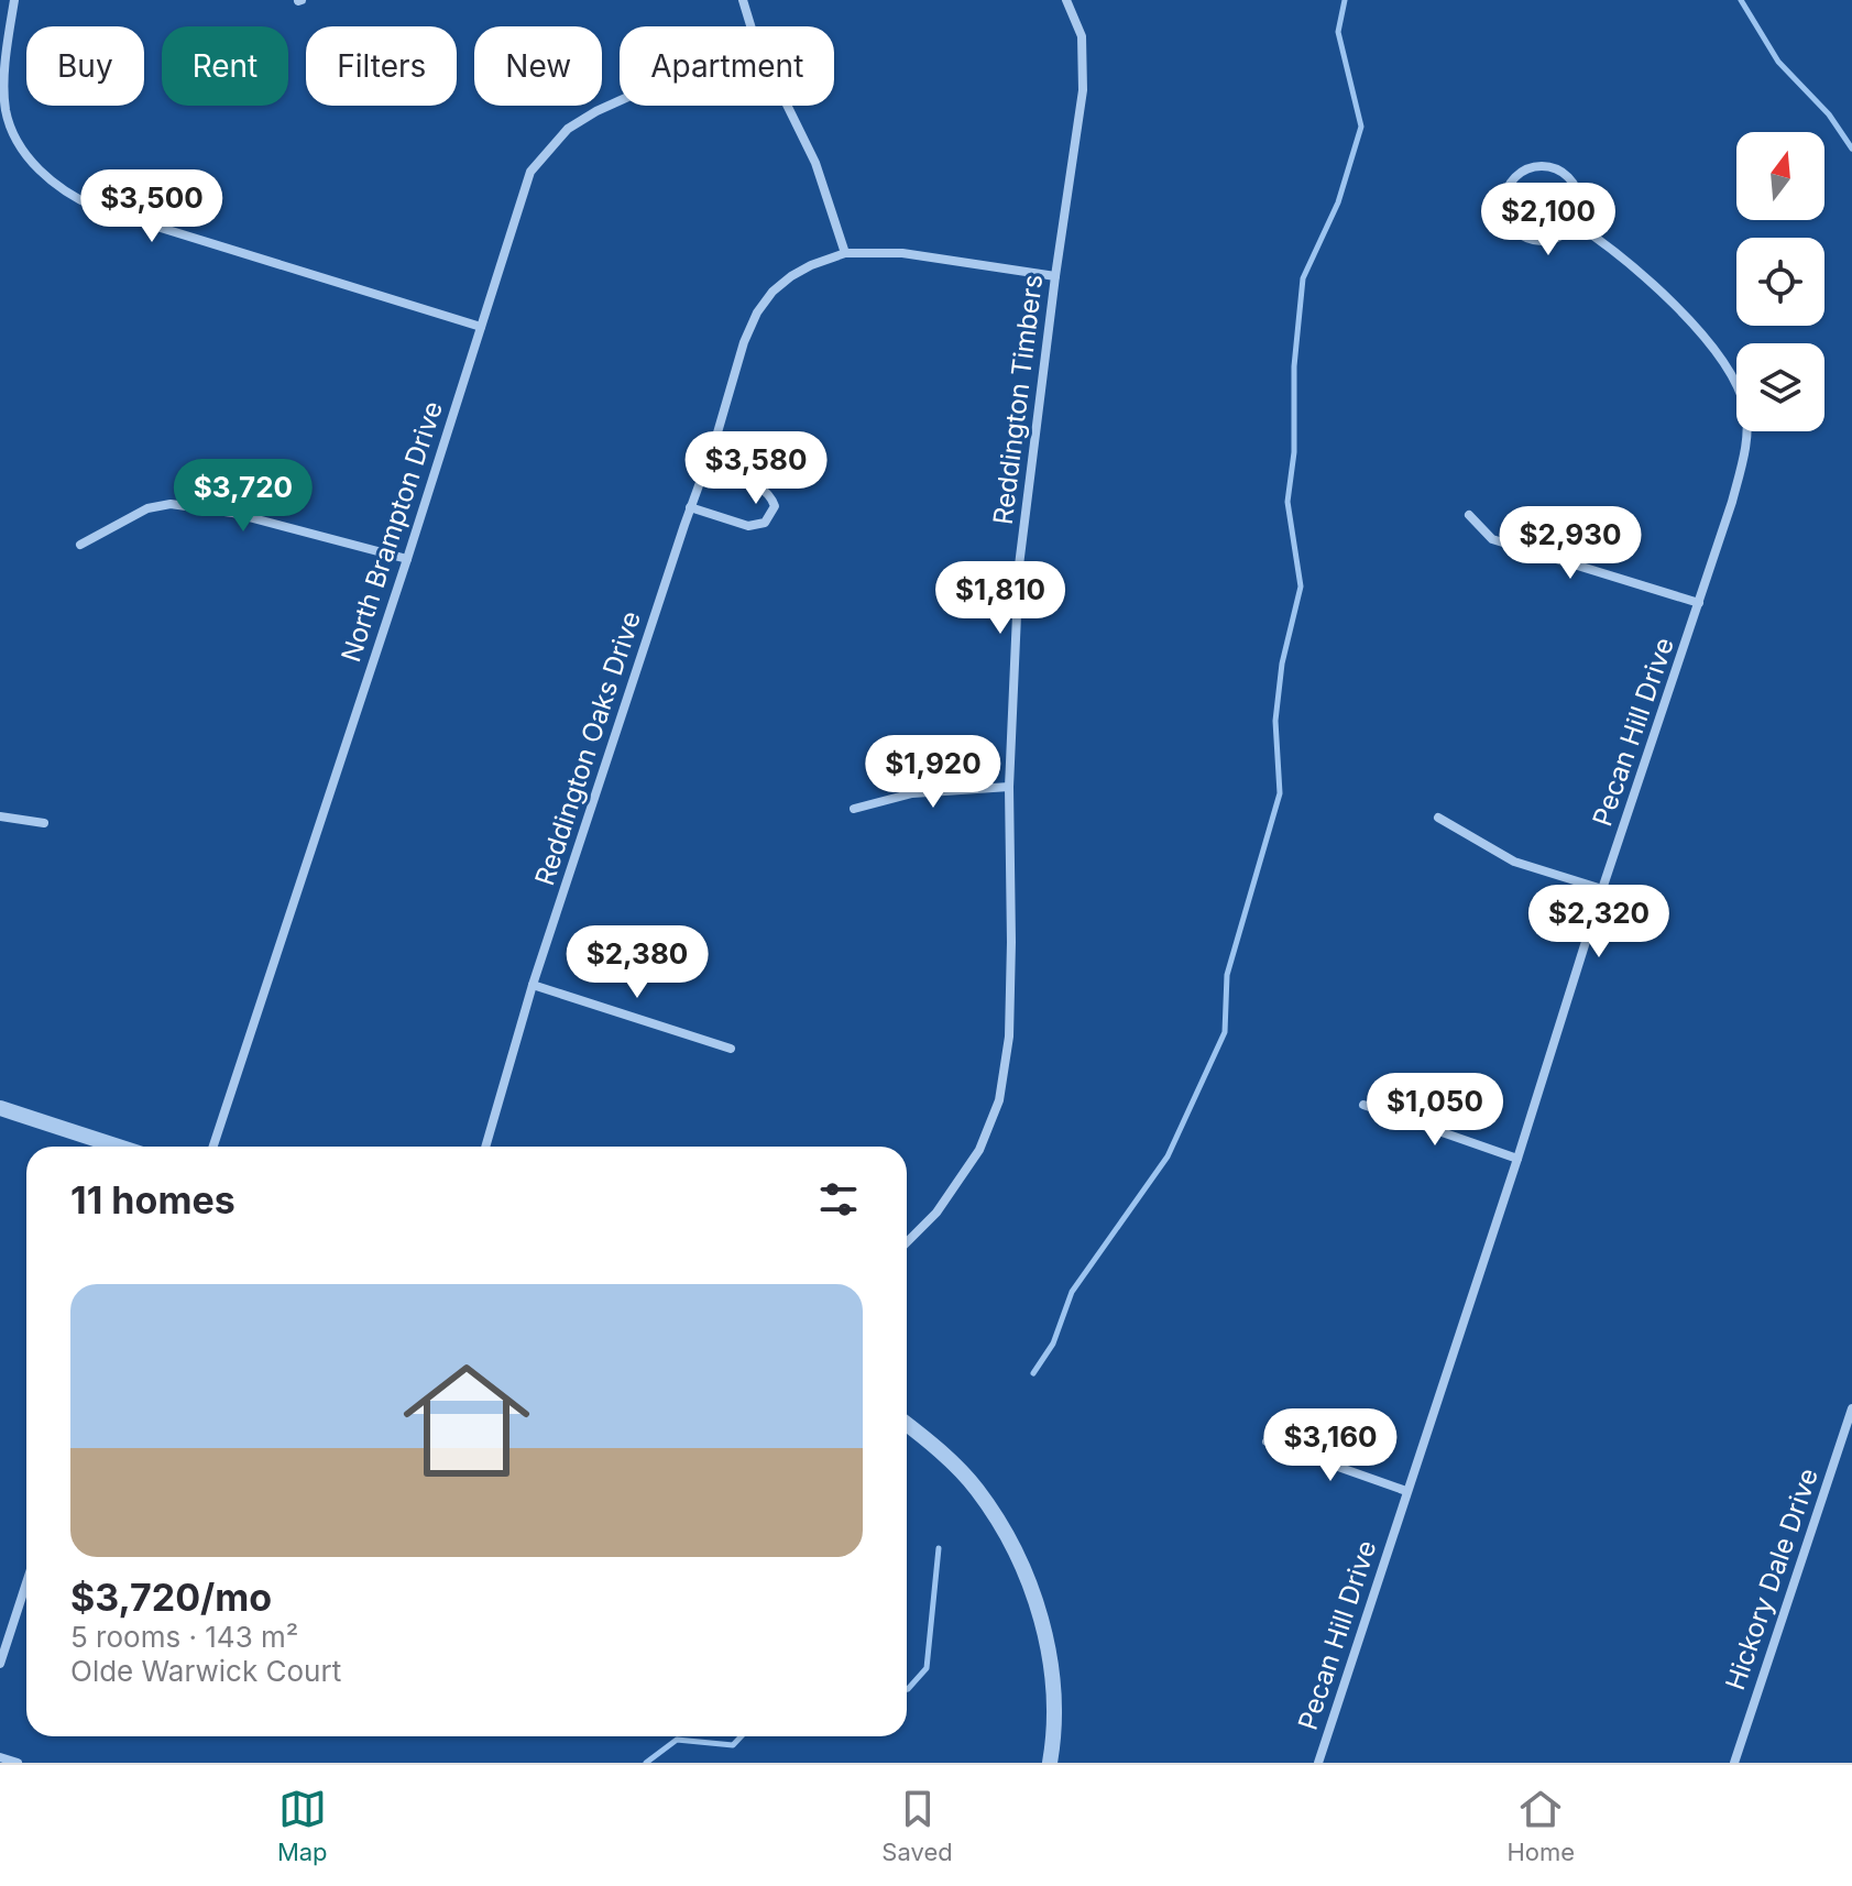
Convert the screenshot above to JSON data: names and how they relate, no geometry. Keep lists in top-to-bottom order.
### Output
{
  "streets": {
    "street": [
      "Reddington Timbers",
      "North Brampton Drive",
      "Pecan Hill Drive",
      "Reddington Oaks Drive",
      "Hickory Dale Drive"
    ]
  },
  "crossings": [
    ["Reddington Timbers", "Reddington Oaks Drive"]
  ],
  "north": "top",
  "page": {
    "chip": [
      "Buy",
      "Rent",
      "Filters",
      "New",
      "Apartment"
    ],
    "price": [
      "$3,500",
      "$2,100",
      "$3,580",
      "$3,720",
      "$2,930",
      "$1,810",
      "$1,920",
      "$2,320",
      "$2,380",
      "$1,050",
      "$3,160"
    ],
    "heading": "11 homes",
    "list": [
      {
        "name": "$3,720/mo",
        "note": "5 rooms · 143 m² · Olde Warwick Court"
      }
    ],
    "tabs": ["Map", "Saved", "Home"]
  }
}
